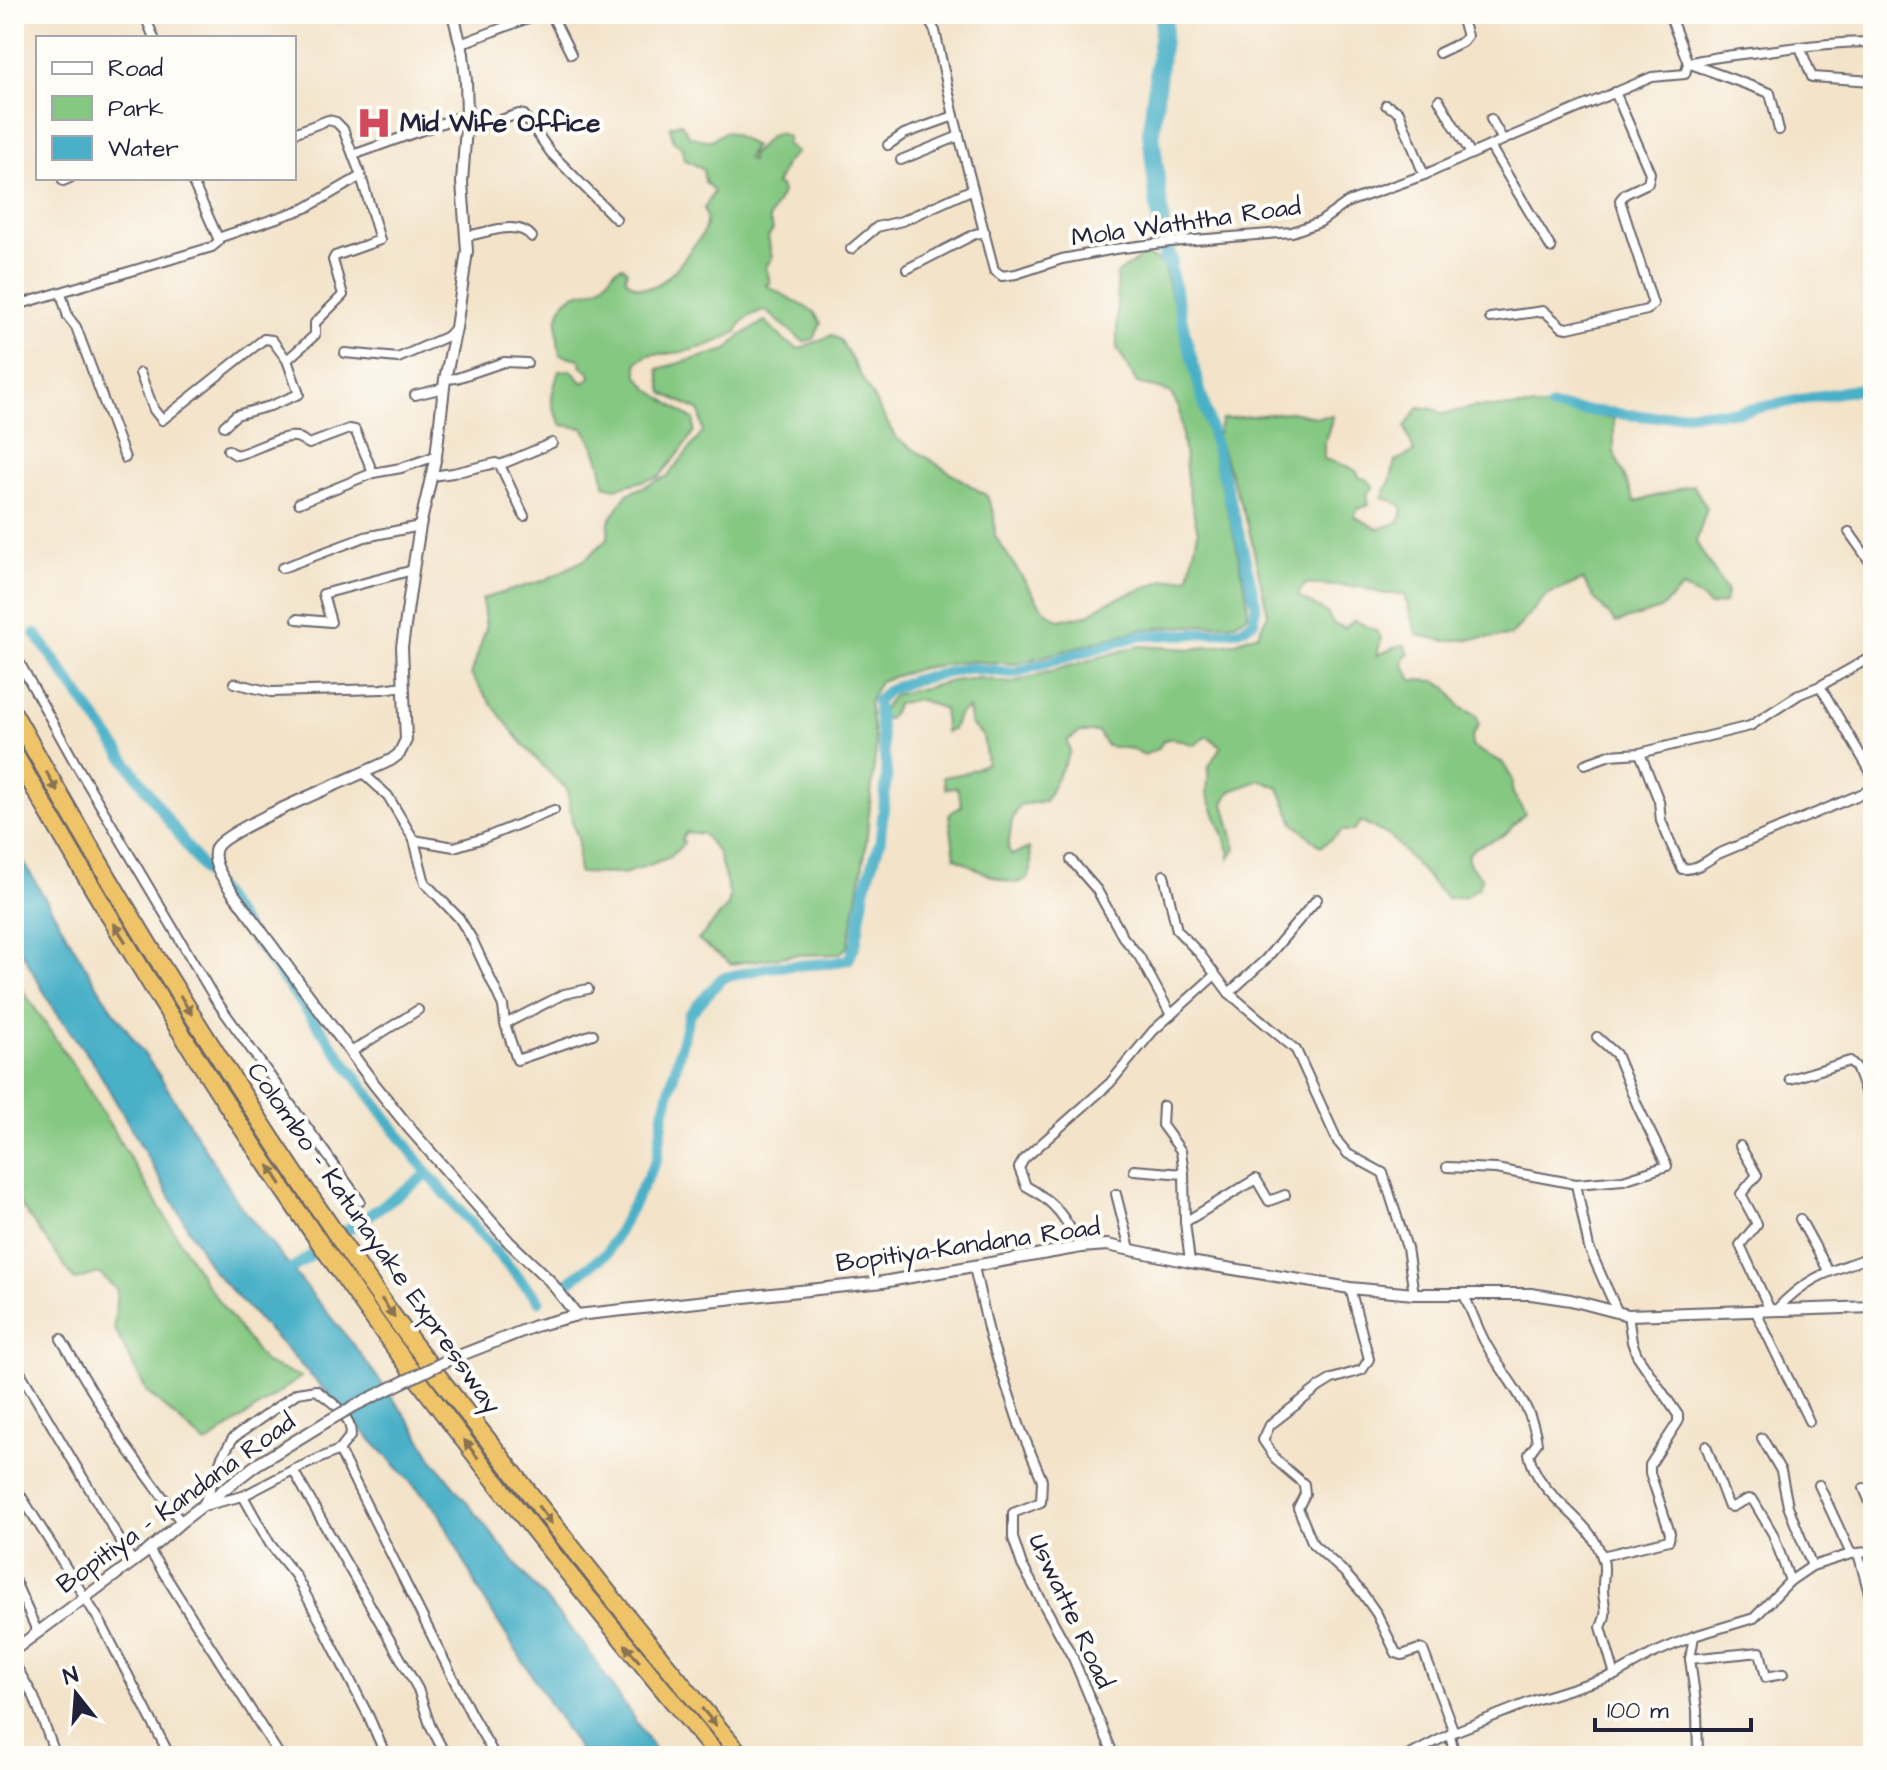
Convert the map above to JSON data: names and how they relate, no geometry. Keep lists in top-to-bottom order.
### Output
{
  "streets": {
    "highway": ["Colombo - Katunayake Expressway"],
    "street": [
      "Mola Waththa Road",
      "Bopitiya-Kandana Road",
      "Bopitiya – Kandana Road",
      "Uswatte Road"
    ]
  },
  "crossings": [
    ["Bopitiya-Kandana Road", "Bopitiya – Kandana Road"],
    ["Bopitiya-Kandana Road", "Uswatte Road"]
  ],
  "places": {
    "hospital": ["Mid Wife Office"]
  },
  "legend": ["Road", "Park", "Water"],
  "scale_bar": "100 m",
  "north": "top"
}
